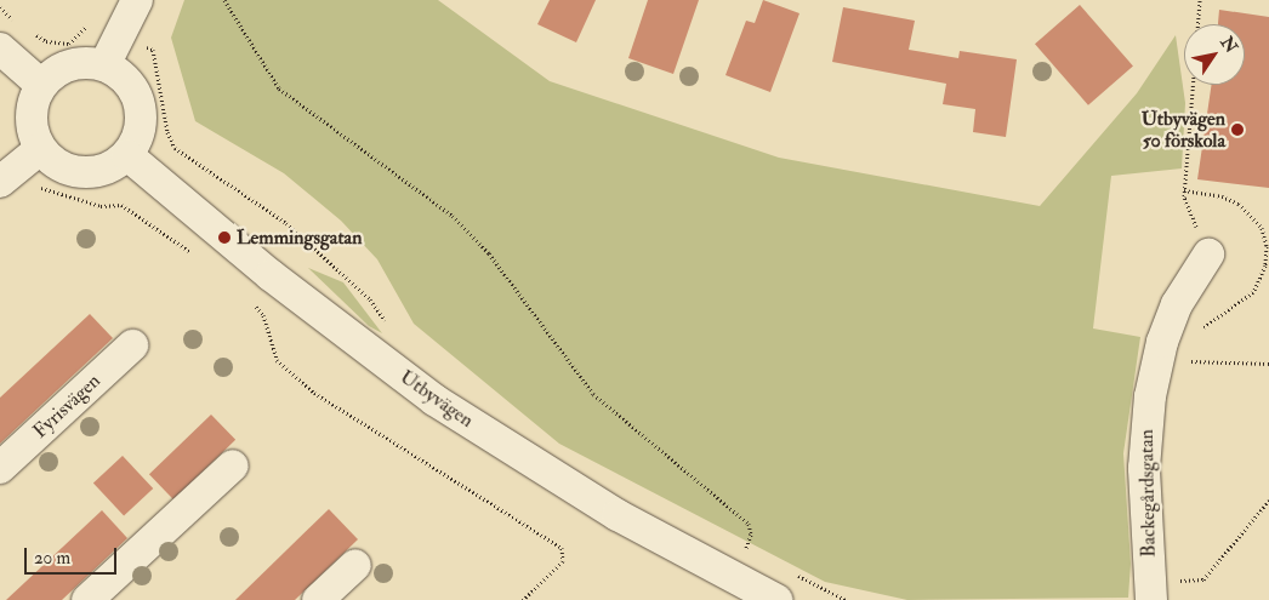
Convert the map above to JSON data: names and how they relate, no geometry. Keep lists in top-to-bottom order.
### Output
{
  "streets": {
    "street": ["Utbyvägen", "Fyrisvägen", "Backegårdsgatan"]
  },
  "places": ["Utbyvägen 50 förskola", "Lemmingsgatan"],
  "scale_bar": "20 m",
  "north": "top right"
}
